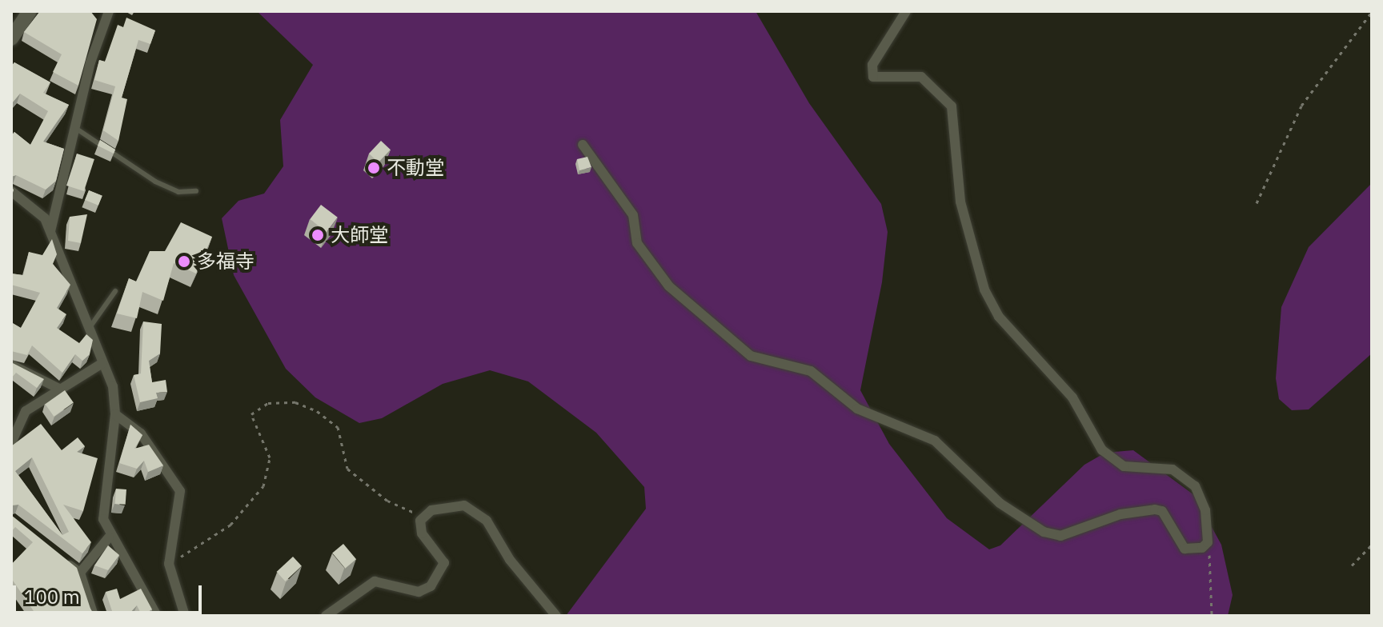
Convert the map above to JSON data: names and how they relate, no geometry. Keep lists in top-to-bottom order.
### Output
{
  "places": ["不動堂", "大師堂", "多福寺"],
  "scale_bar": "100 m"
}
